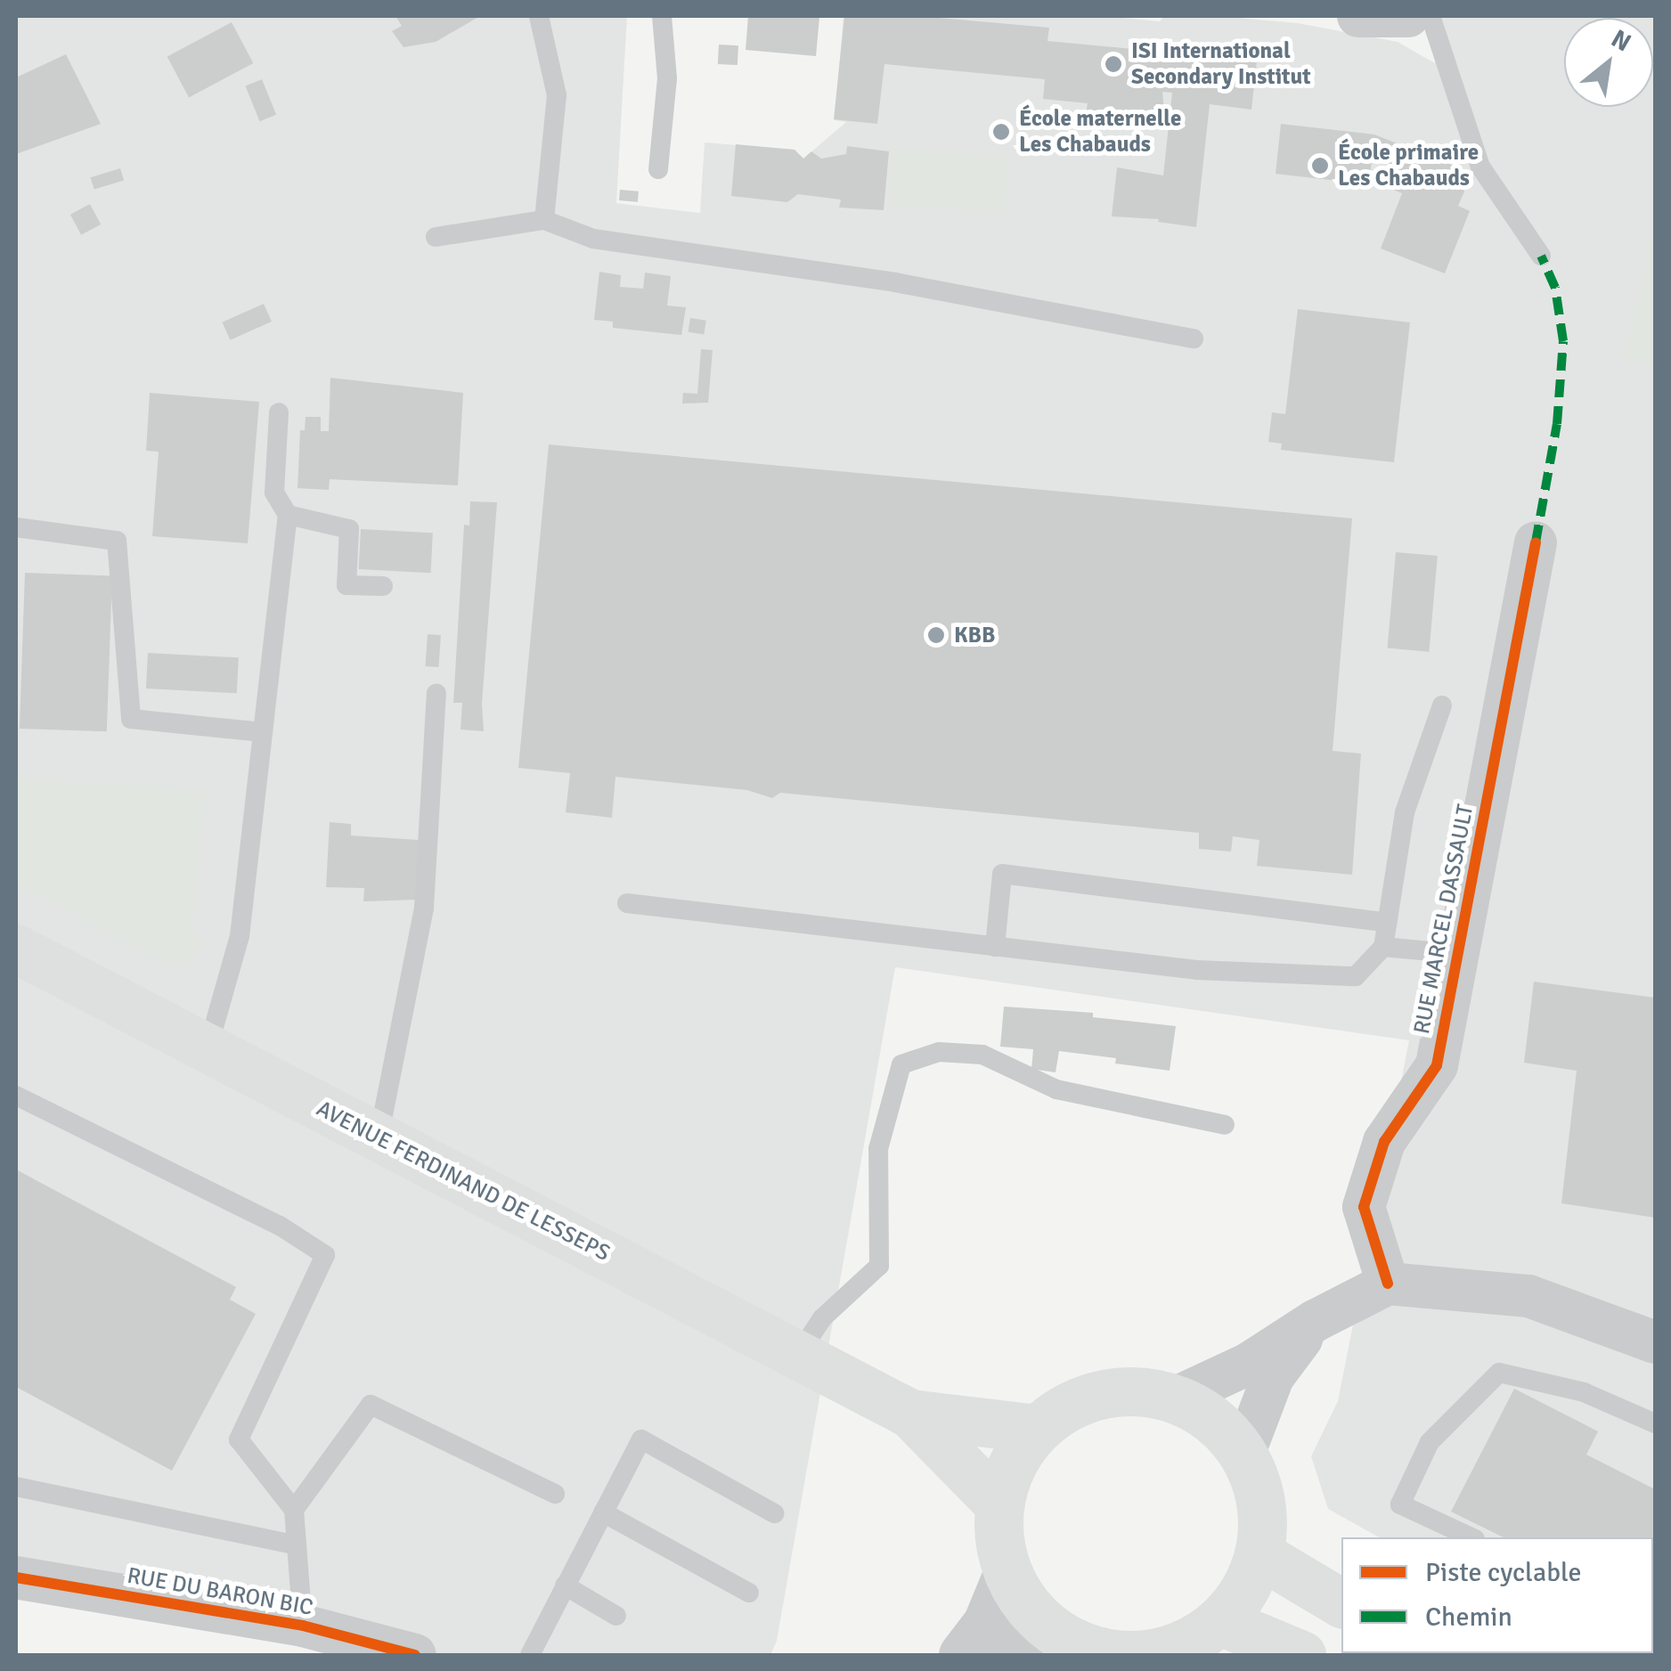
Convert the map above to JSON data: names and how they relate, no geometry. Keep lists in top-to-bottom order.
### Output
{
  "streets": {
    "main road": ["AVENUE FERDINAND DE LESSEPS"],
    "street": ["RUE MARCEL DASSAULT", "RUE DU BARON BIC"]
  },
  "places": [
    "ISI International Secondary Institut",
    "École maternelle Les Chabauds",
    "École primaire Les Chabauds",
    "KBB"
  ],
  "legend": ["Piste cyclable", "Chemin"],
  "north": "top right"
}
